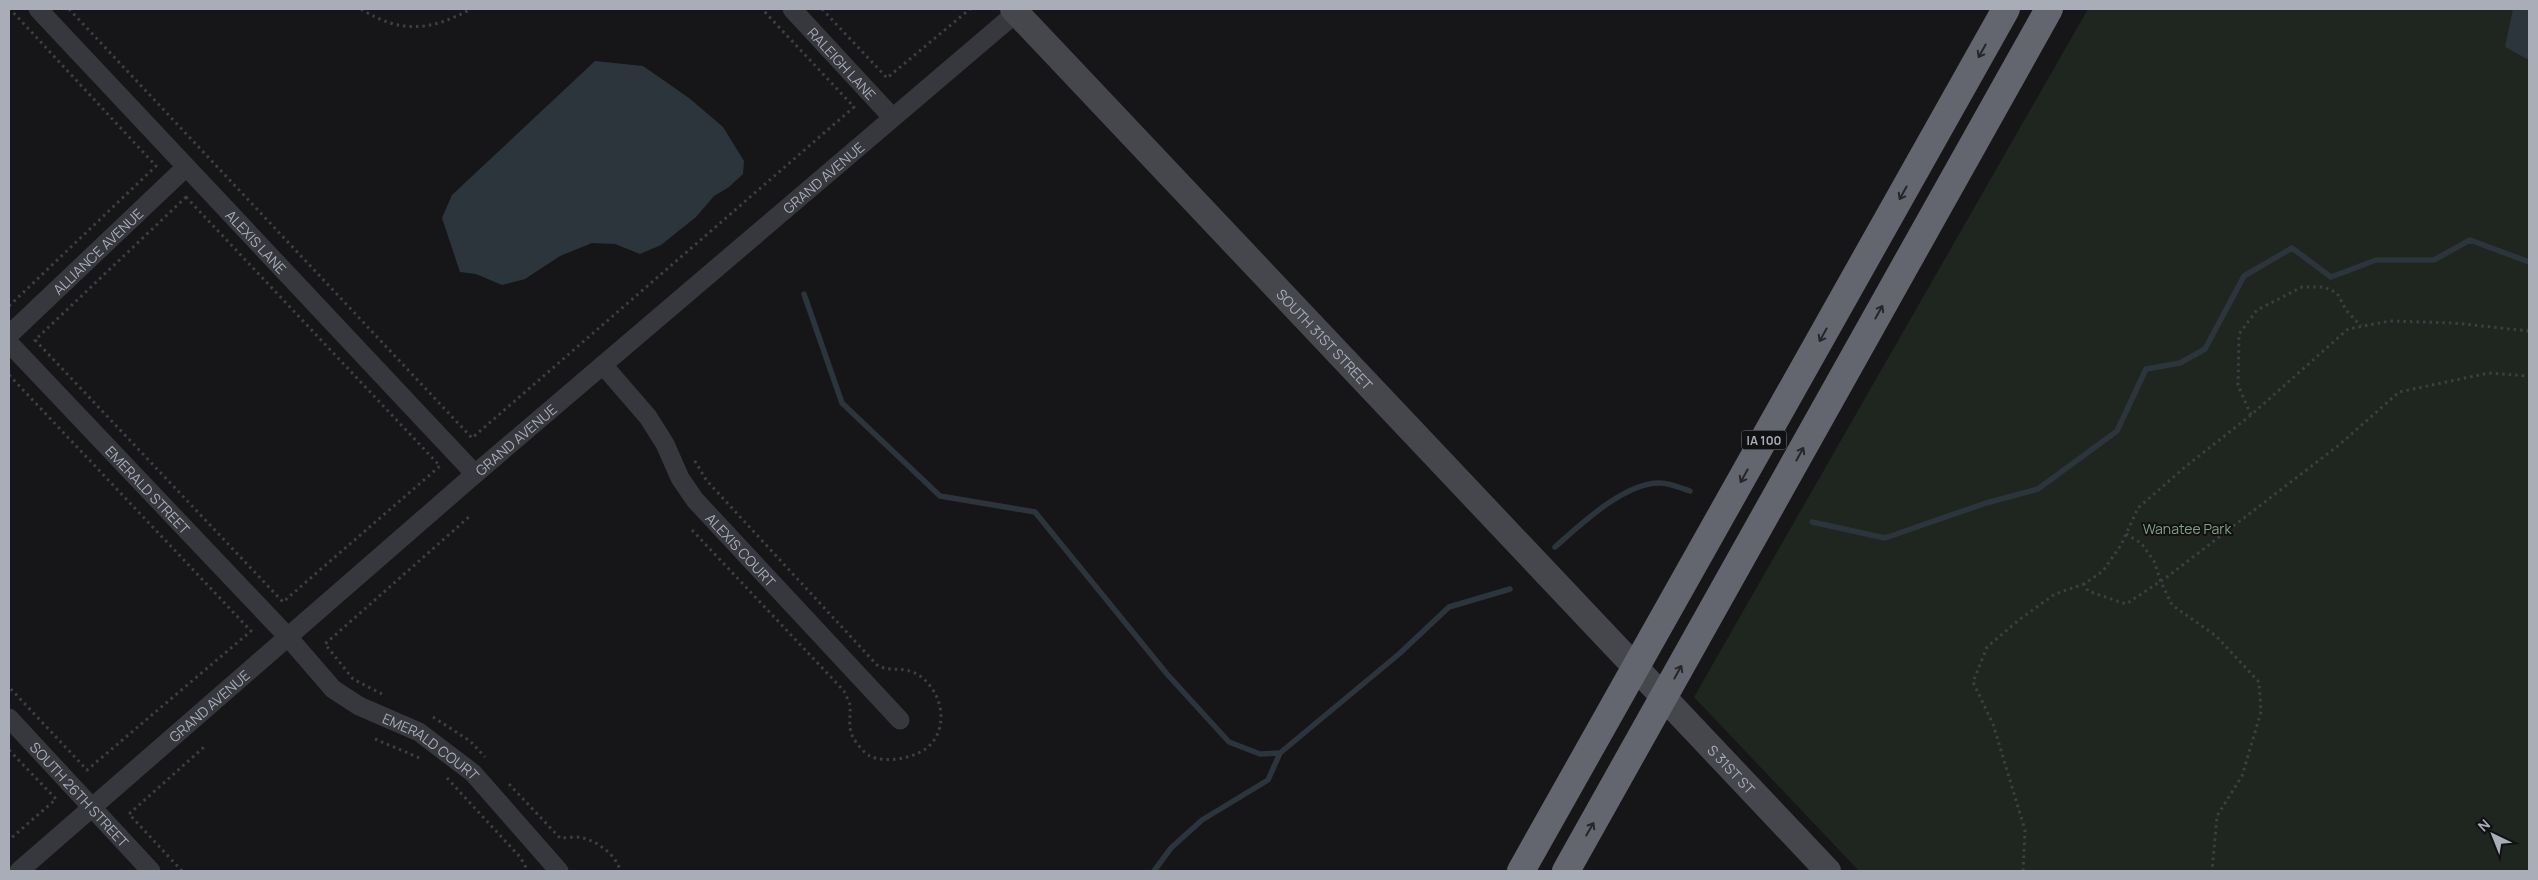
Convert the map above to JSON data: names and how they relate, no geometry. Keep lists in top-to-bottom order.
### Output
{
  "streets": {
    "highway": ["IA 100"],
    "street": [
      "RALEIGH LANE",
      "GRAND AVENUE",
      "ALEXIS LANE",
      "ALLIANCE AVENUE",
      "SOUTH 31ST STREET",
      "EMERALD STREET",
      "ALEXIS COURT",
      "EMERALD COURT",
      "S 31ST ST",
      "SOUTH 26TH STREET"
    ]
  },
  "crossings": [
    ["RALEIGH LANE", "GRAND AVENUE"],
    ["GRAND AVENUE", "ALEXIS LANE"],
    ["GRAND AVENUE", "SOUTH 31ST STREET"],
    ["GRAND AVENUE", "EMERALD STREET"],
    ["GRAND AVENUE", "ALEXIS COURT"],
    ["GRAND AVENUE", "EMERALD COURT"],
    ["GRAND AVENUE", "SOUTH 26TH STREET"],
    ["ALEXIS LANE", "ALLIANCE AVENUE"],
    ["SOUTH 31ST STREET", "IA 100"],
    ["SOUTH 31ST STREET", "S 31ST ST"],
    ["IA 100", "S 31ST ST"],
    ["EMERALD STREET", "EMERALD COURT"]
  ],
  "parks": ["Wanatee Park"],
  "north": "top left"
}
